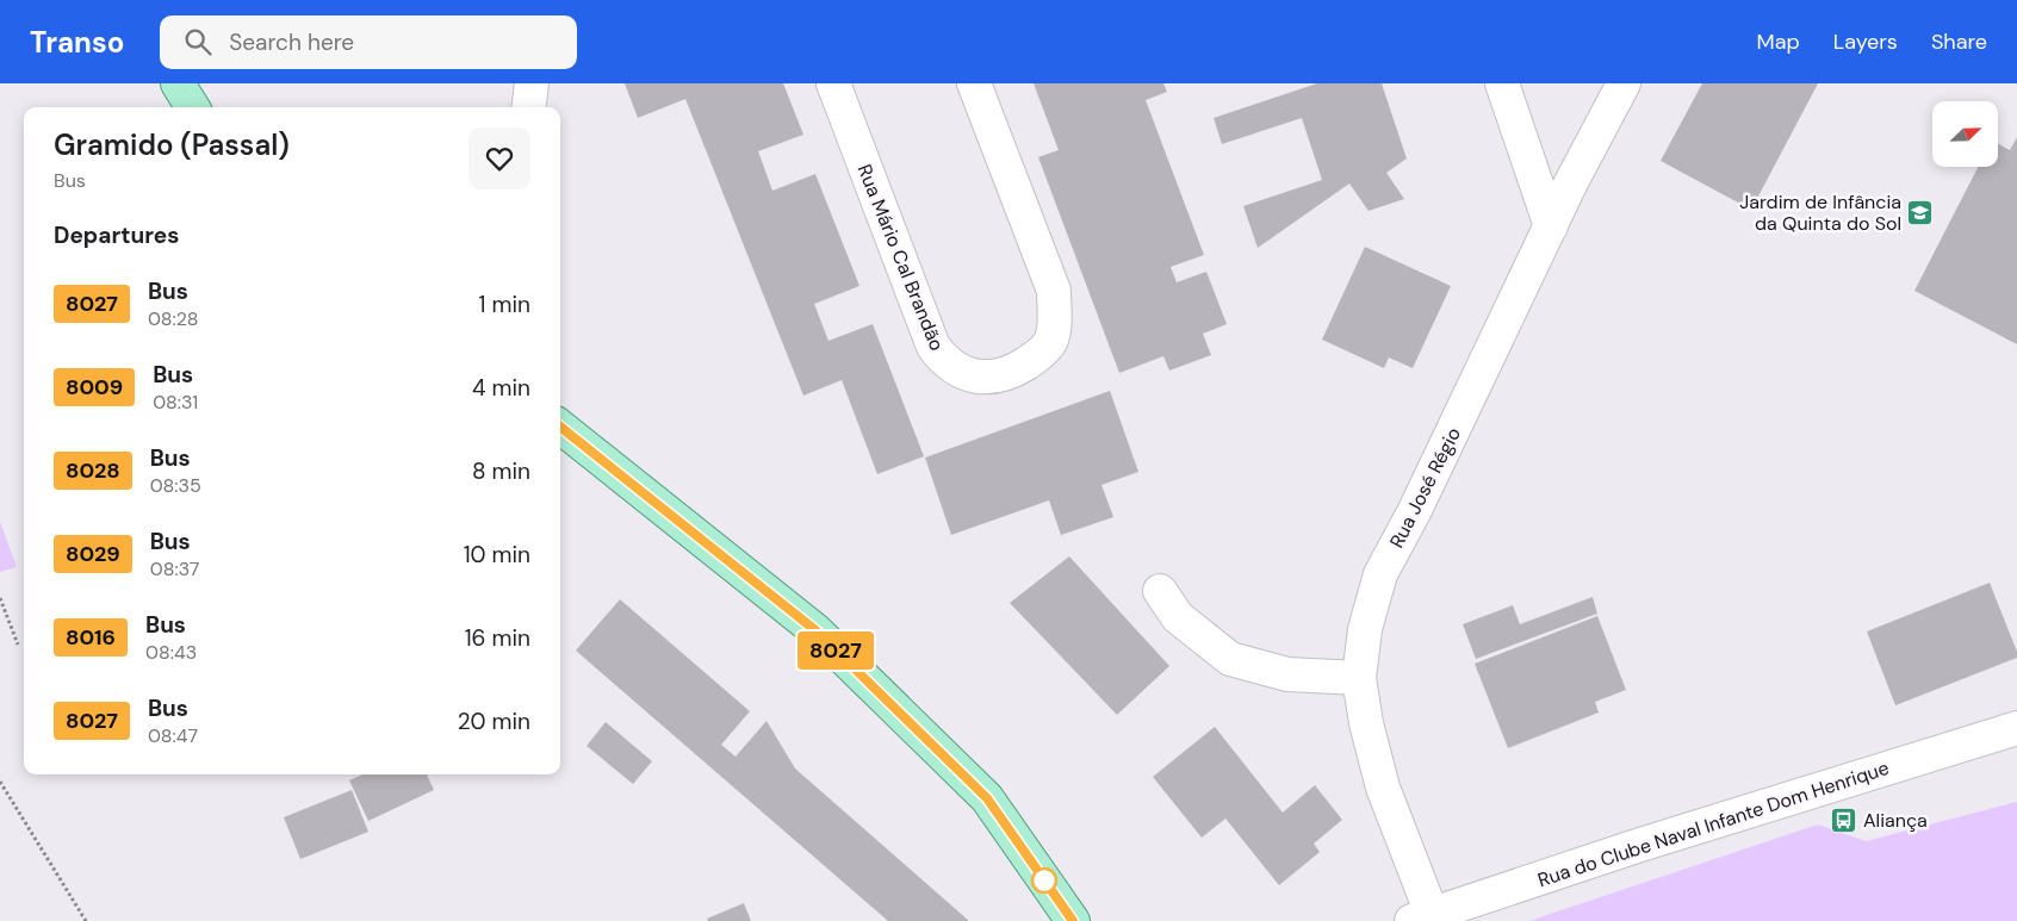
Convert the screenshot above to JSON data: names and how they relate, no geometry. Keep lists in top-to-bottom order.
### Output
{
  "streets": {
    "street": ["Rua Mário Cal Brandão", "Rua José Régio", "Rua do Clube Naval Infante Dom Henrique"]
  },
  "crossings": [
    ["Rua José Régio", "Rua do Clube Naval Infante Dom Henrique"]
  ],
  "places": {
    "school or university": ["Jardim de Infância da Quinta do Sol"],
    "bus stop": ["Aliança"]
  },
  "lines": ["bus line 8027"],
  "north": "top right",
  "page": {
    "header": "Transo",
    "search": "Search here",
    "nav": ["Map", "Layers", "Share"],
    "on_map": "8027",
    "heading": [
      ["Gramido (Passal)", "Bus"],
      "Departures"
    ],
    "list": [
      {
        "mark": "8027",
        "name": "Bus",
        "note": "08:28",
        "value": "1 min"
      },
      {
        "mark": "8009",
        "name": "Bus",
        "note": "08:31",
        "value": "4 min"
      },
      {
        "mark": "8028",
        "name": "Bus",
        "note": "08:35",
        "value": "8 min"
      },
      {
        "mark": "8029",
        "name": "Bus",
        "note": "08:37",
        "value": "10 min"
      },
      {
        "mark": "8016",
        "name": "Bus",
        "note": "08:43",
        "value": "16 min"
      },
      {
        "mark": "8027",
        "name": "Bus",
        "note": "08:47",
        "value": "20 min"
      }
    ]
  }
}
